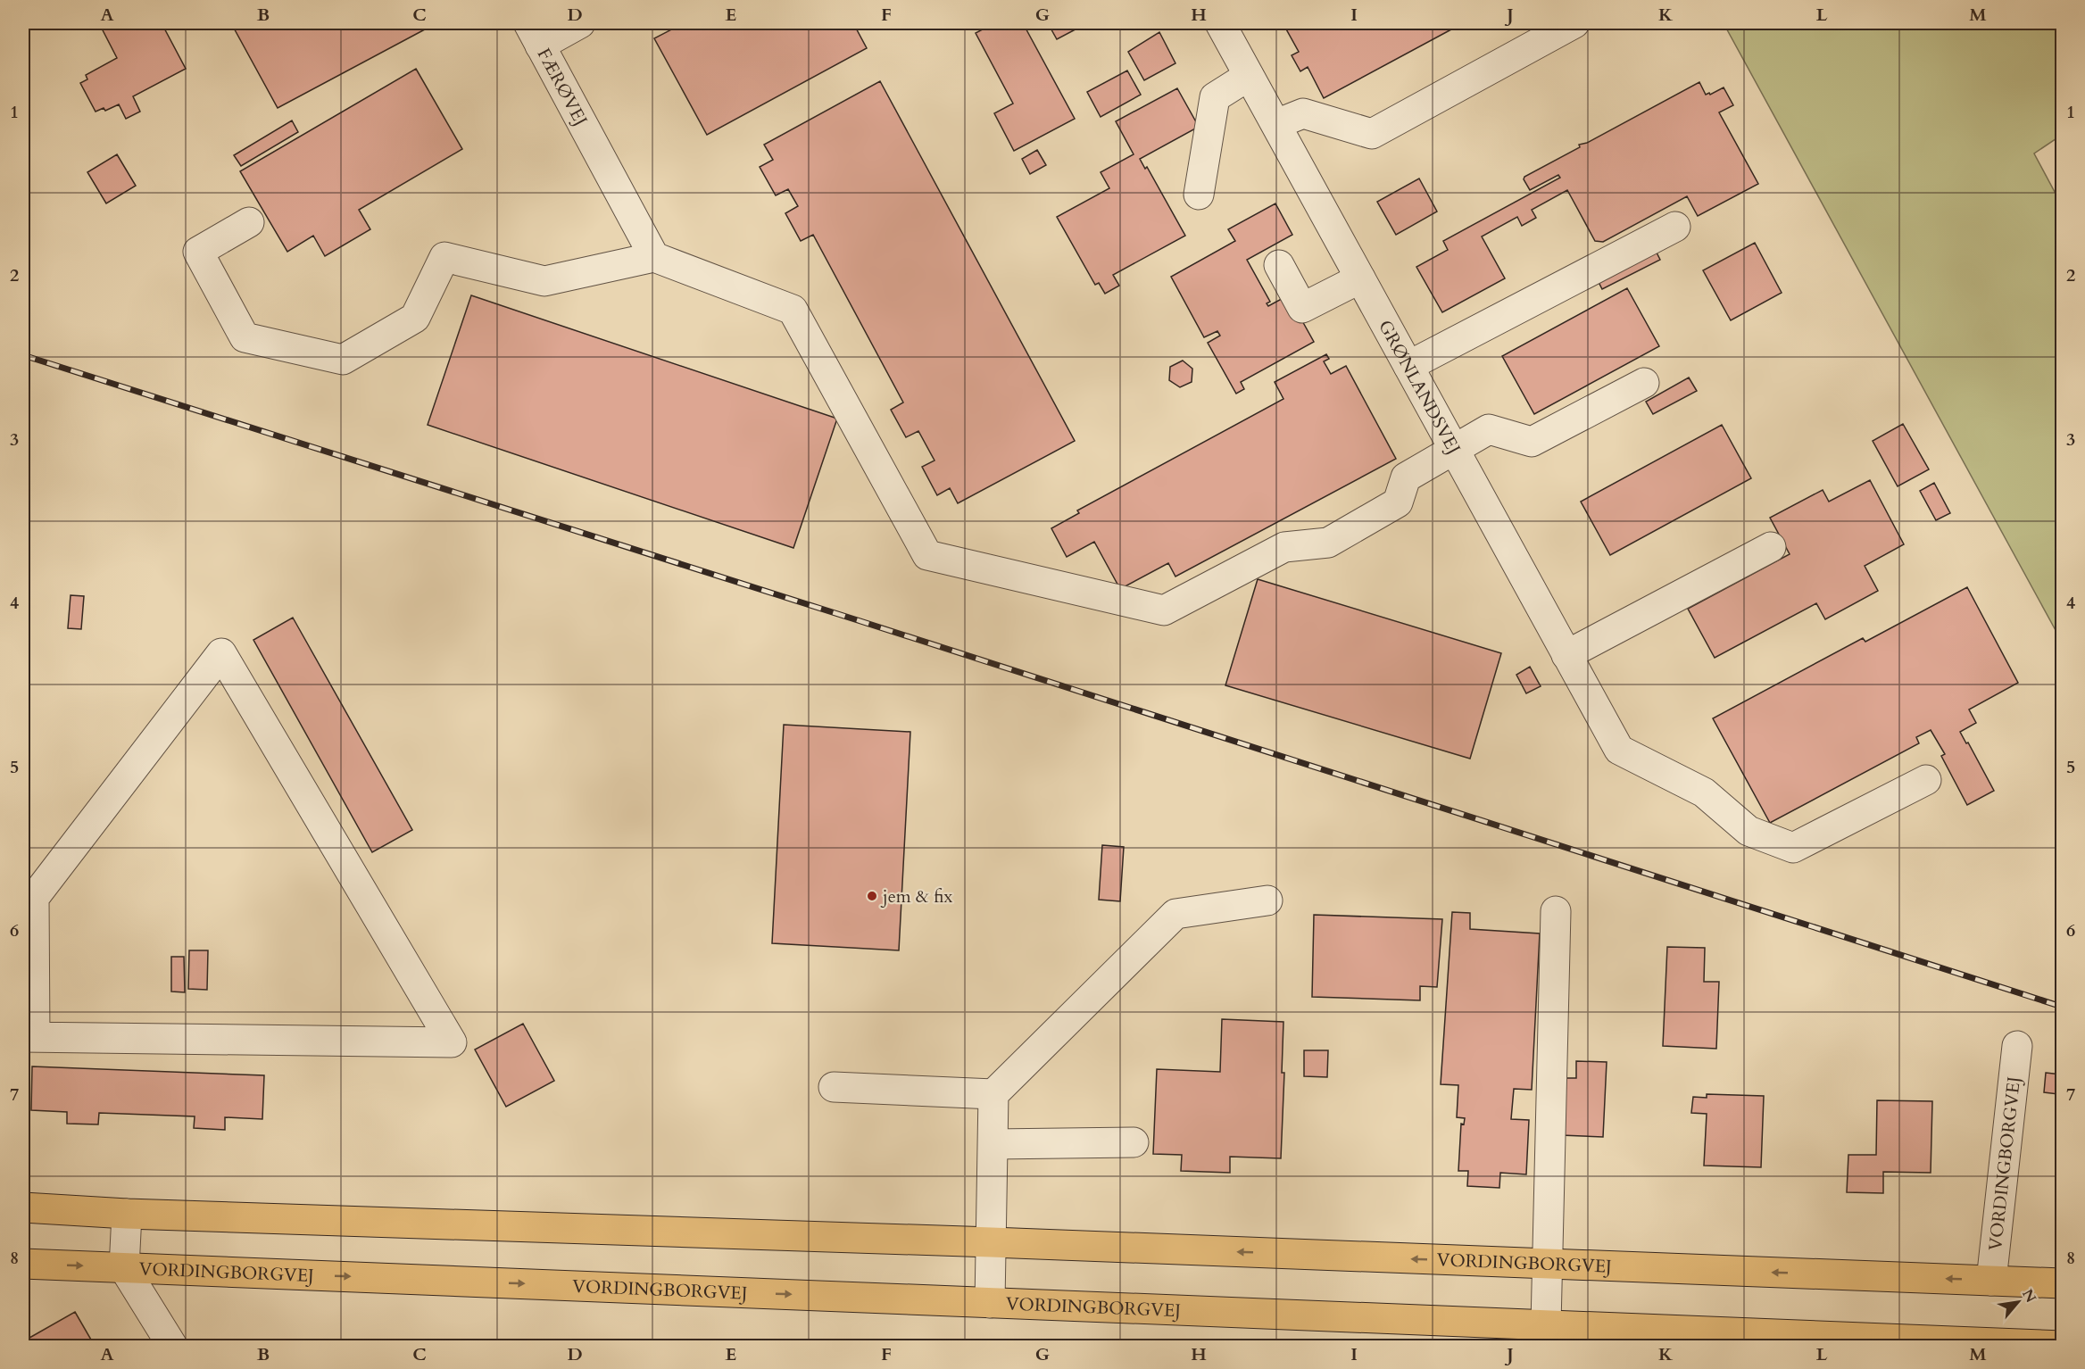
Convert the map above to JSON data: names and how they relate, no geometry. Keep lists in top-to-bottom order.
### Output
{
  "streets": {
    "main road": ["VORDINGBORGVEJ"],
    "street": ["FÆRØVEJ", "GRØNLANDSVEJ"]
  },
  "places": ["jem & fix"],
  "north": "top right",
  "grid": {
    "columns": [
      "A",
      "B",
      "C",
      "D",
      "E",
      "F",
      "G",
      "H",
      "I",
      "J",
      "K",
      "L",
      "M"
    ],
    "rows": [
      "1",
      "2",
      "3",
      "4",
      "5",
      "6",
      "7",
      "8"
    ]
  }
}
